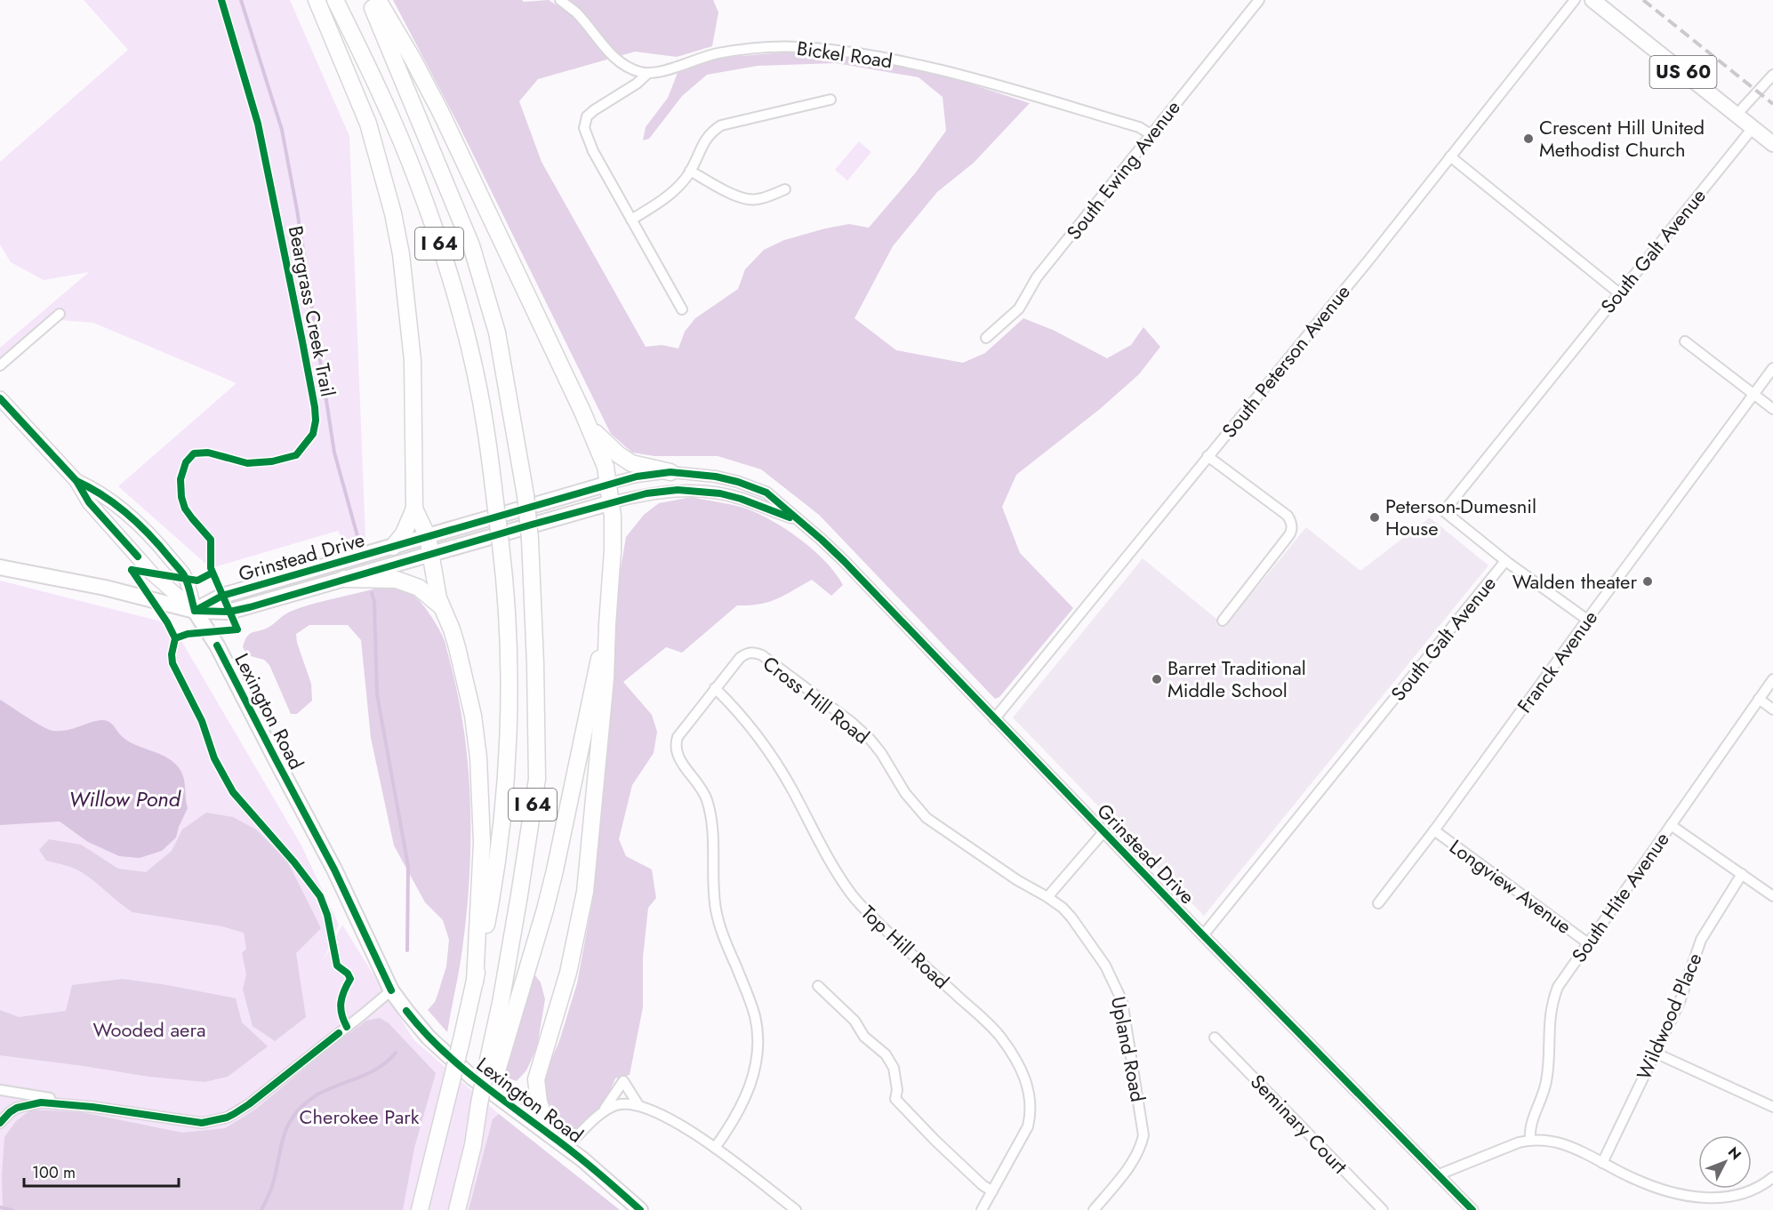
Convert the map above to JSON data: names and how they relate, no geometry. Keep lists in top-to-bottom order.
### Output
{
  "streets": {
    "highway": ["I 64"],
    "main road": ["US 60", "Grinstead Drive", "Lexington Road"],
    "street": [
      "Bickel Road",
      "South Ewing Avenue",
      "South Galt Avenue",
      "South Peterson Avenue",
      "Franck Avenue",
      "Cross Hill Road",
      "Longview Avenue",
      "South Hite Avenue",
      "Top Hill Road",
      "Wildwood Place",
      "Upland Road",
      "Seminary Court"
    ],
    "cycle path": ["Beargrass Creek Trail"]
  },
  "crossings": [
    ["Bickel Road", "South Ewing Avenue"],
    ["US 60", "South Galt Avenue"],
    ["South Galt Avenue", "Grinstead Drive"],
    ["South Peterson Avenue", "Grinstead Drive"],
    ["Grinstead Drive", "Lexington Road"],
    ["Franck Avenue", "Longview Avenue"],
    ["Cross Hill Road", "Top Hill Road"],
    ["Cross Hill Road", "Upland Road"],
    ["Longview Avenue", "South Hite Avenue"]
  ],
  "water": ["Willow Pond"],
  "parks": ["Wooded aera", "Cherokee Park"],
  "places": [
    "Crescent Hill United Methodist Church",
    "Peterson-Dumesnil House",
    "Walden theater",
    "Barret Traditional Middle School"
  ],
  "scale_bar": "100 m",
  "north": "top right"
}
